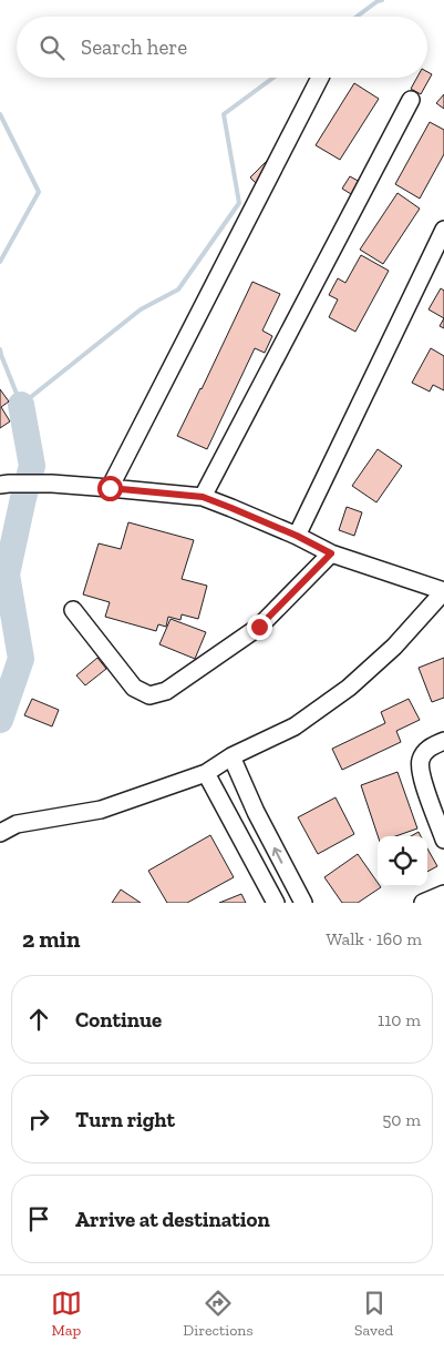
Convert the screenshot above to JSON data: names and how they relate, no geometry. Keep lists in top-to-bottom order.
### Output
{
  "page": {
    "search": "Search here",
    "heading": ["2 min", "Walk · 160 m"],
    "list": [
      ["Continue", "110 m"],
      ["Turn right", "50 m"],
      "Arrive at destination"
    ],
    "nav": ["Map", "Directions", "Saved"]
  }
}
